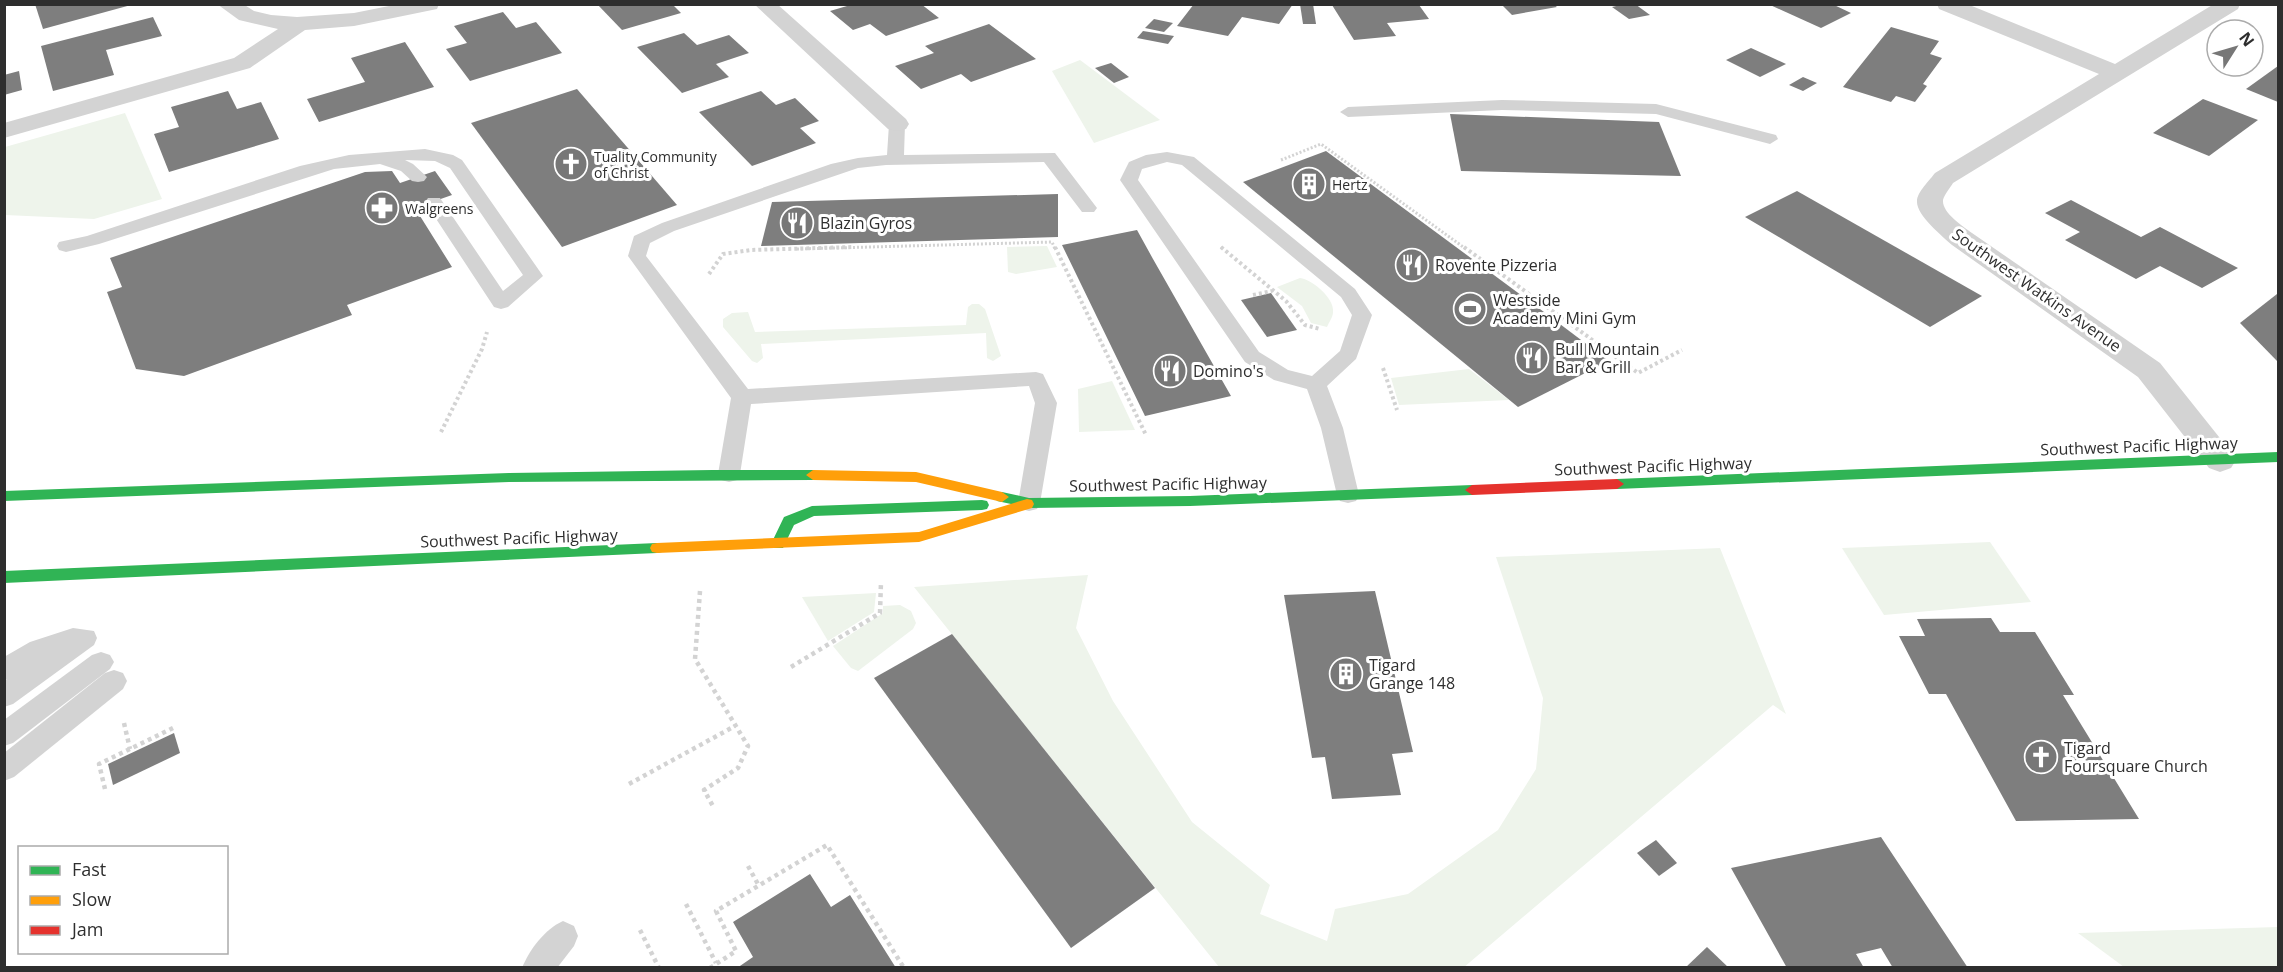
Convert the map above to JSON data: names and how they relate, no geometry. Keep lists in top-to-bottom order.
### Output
{
  "streets": {
    "highway": ["Southwest Pacific Highway"],
    "street": ["Southwest Watkins Avenue"]
  },
  "crossings": [
    ["Southwest Watkins Avenue", "Southwest Pacific Highway"]
  ],
  "places": {
    "church": ["Tuality Community of Christ", "Tigard Foursquare Church"],
    "building": ["Hertz", "Tigard Grange 148"],
    "pharmacy": ["Walgreens"],
    "restaurant": [
      "Blazin Gyros",
      "Rovente Pizzeria",
      "Bull Mountain Bar & Grill",
      "Domino's"
    ],
    "sports": ["Westside Academy Mini Gym"]
  },
  "legend": ["Fast", "Slow", "Jam"],
  "north": "top right"
}
